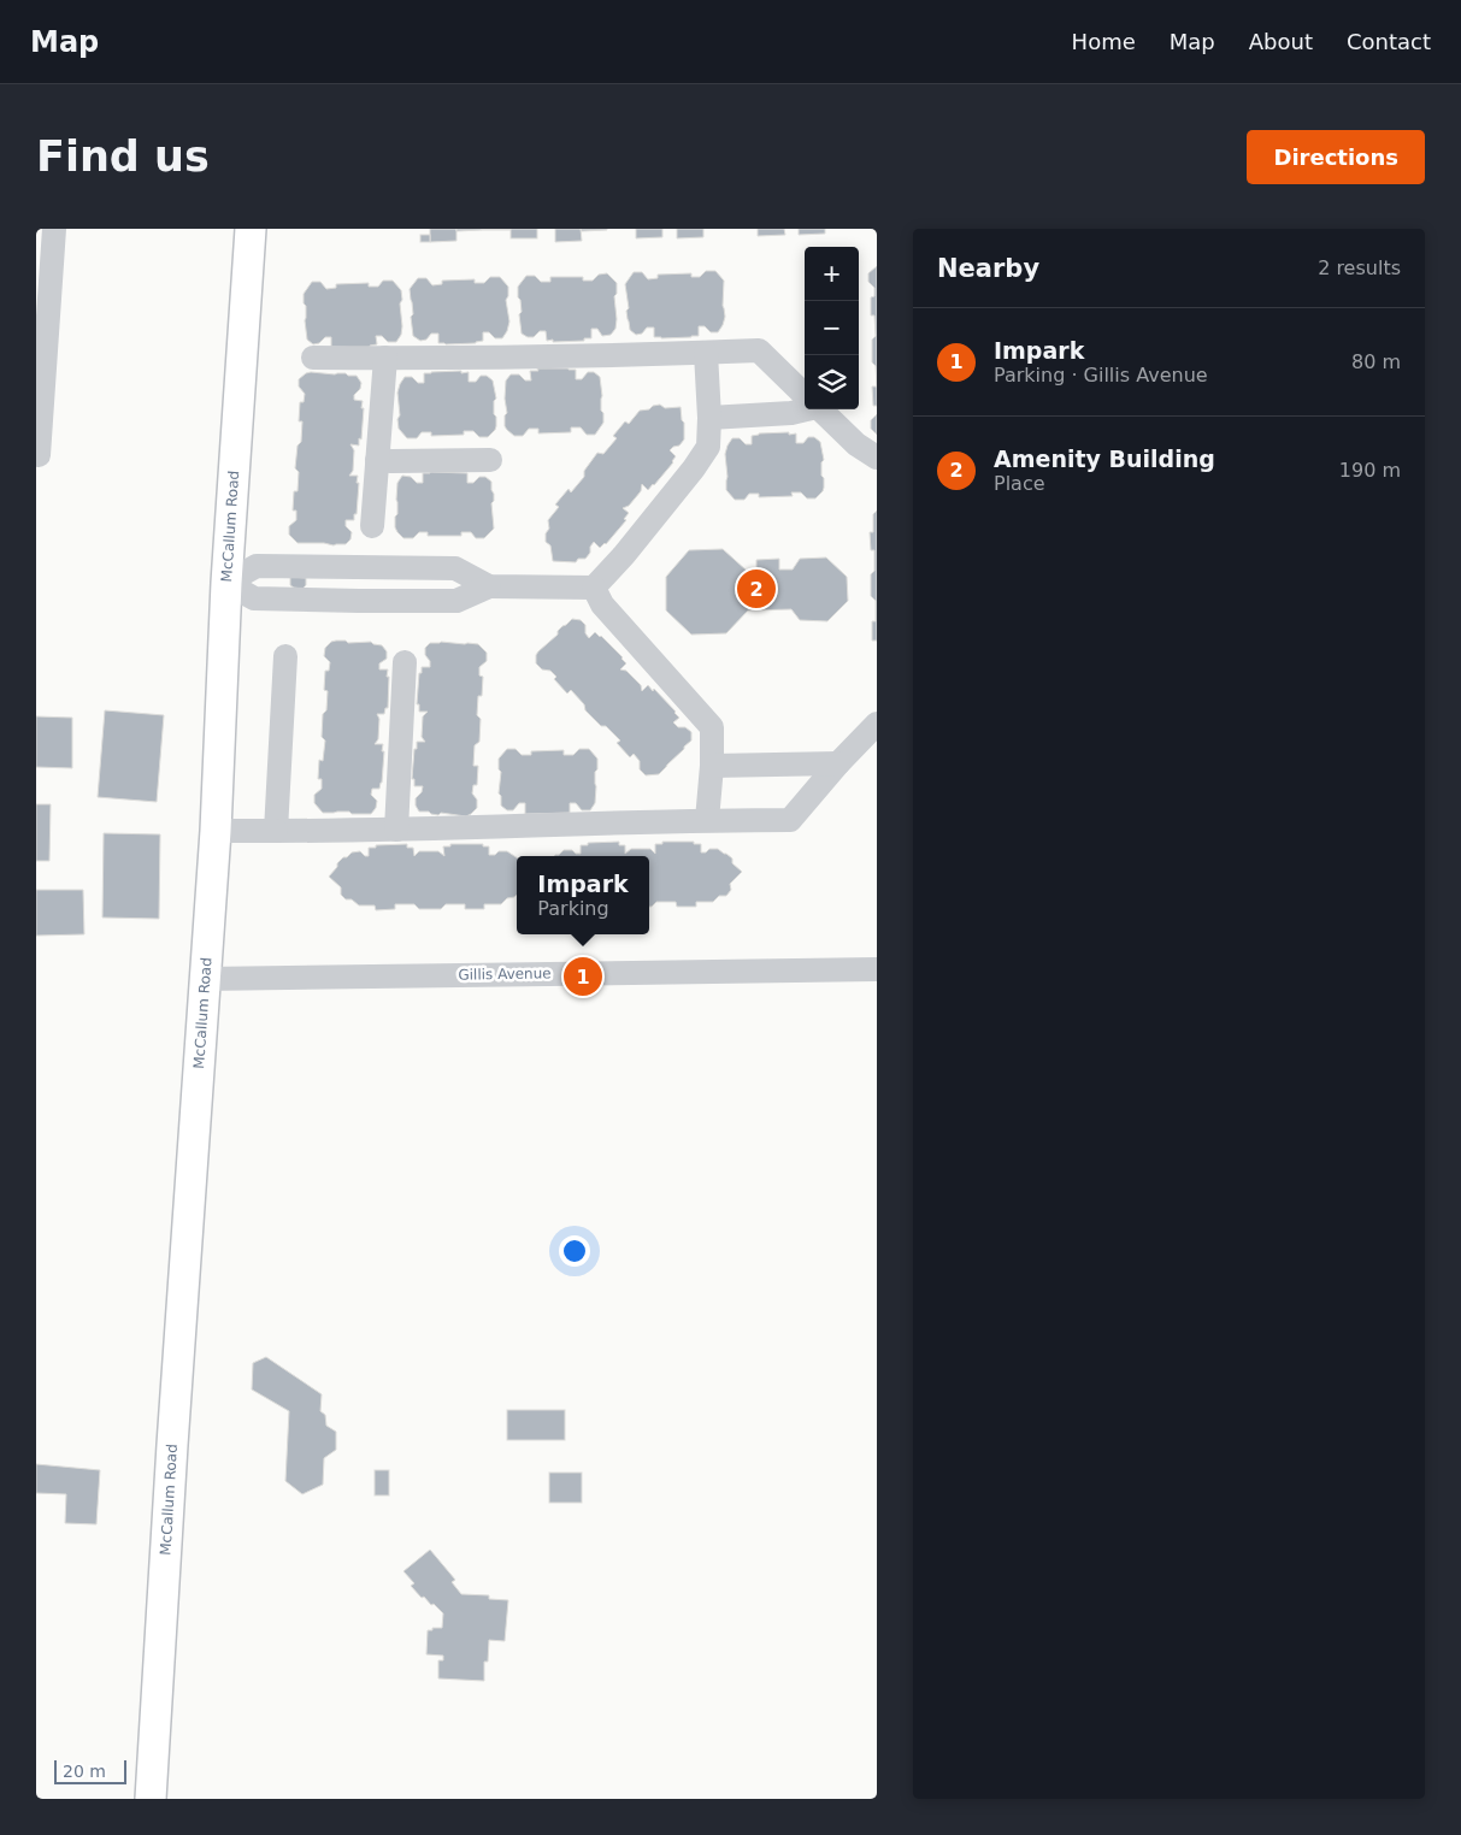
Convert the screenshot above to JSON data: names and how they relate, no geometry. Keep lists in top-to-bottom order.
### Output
{
  "streets": {
    "main road": ["McCallum Road"],
    "street": ["Gillis Avenue"]
  },
  "crossings": [
    ["McCallum Road", "Gillis Avenue"]
  ],
  "scale_bar": "20 m",
  "page": {
    "header": "Map",
    "nav": [
      "Home",
      "Map",
      "About",
      "Contact"
    ],
    "buttons": "Directions",
    "title": "Find us",
    "heading": ["Nearby", "2 results"],
    "map_buttons": ["+", "−"],
    "list": [
      {
        "mark": "1",
        "name": "Impark",
        "note": "Parking · Gillis Avenue",
        "value": "80 m"
      },
      {
        "mark": "2",
        "name": "Amenity Building",
        "note": "Place",
        "value": "190 m"
      }
    ],
    "pins": ["2", "1"],
    "popup": ["Impark", "Parking"],
    "scale": "20 m"
  }
}
